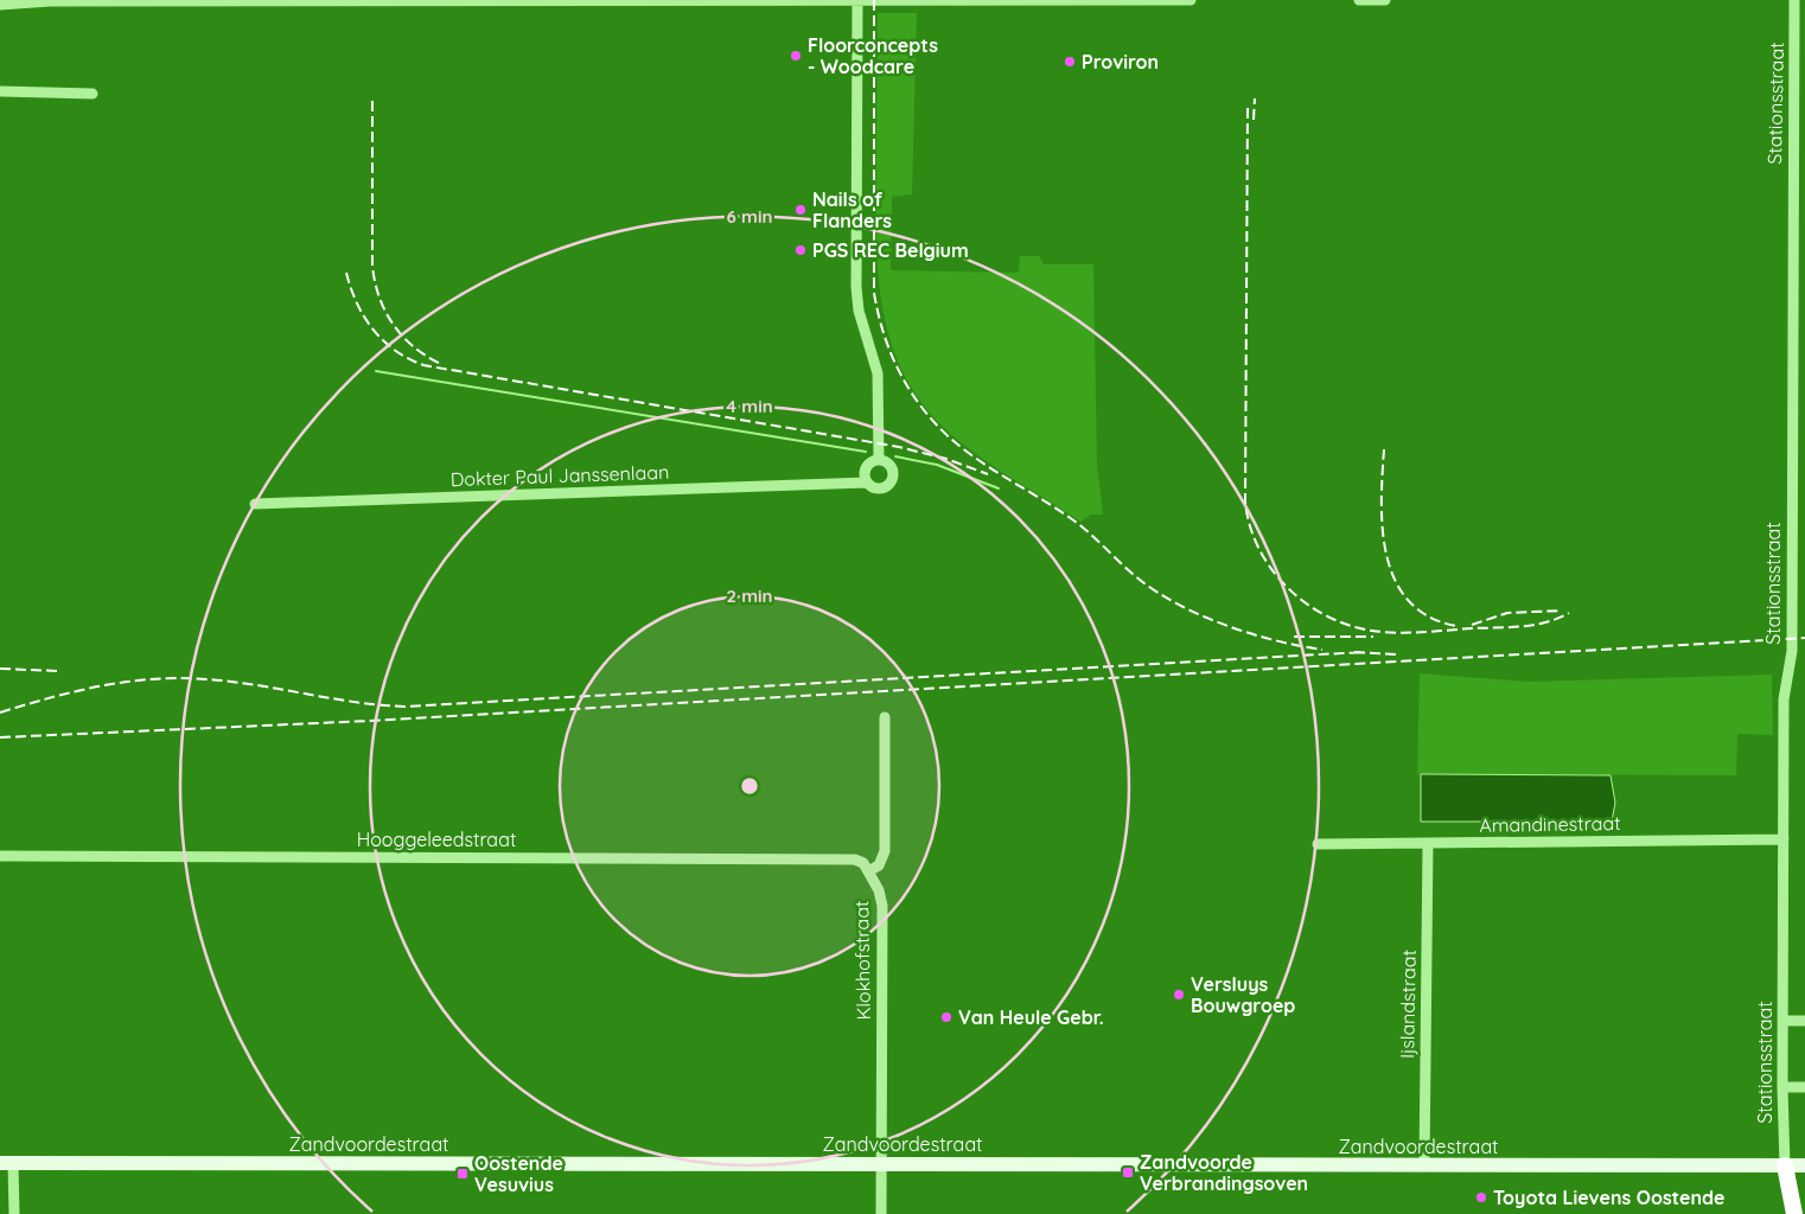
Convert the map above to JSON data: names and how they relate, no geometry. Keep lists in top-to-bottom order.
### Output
{
  "streets": {
    "main road": ["Zandvoordestraat"],
    "street": [
      "Stationsstraat",
      "Dokter Paul Janssenlaan",
      "Amandinestraat",
      "Hooggeleedstraat",
      "Klokhofstraat",
      "Ijslandstraat"
    ]
  },
  "crossings": [
    ["Stationsstraat", "Amandinestraat"],
    ["Stationsstraat", "Zandvoordestraat"],
    ["Amandinestraat", "Ijslandstraat"],
    ["Hooggeleedstraat", "Klokhofstraat"],
    ["Klokhofstraat", "Zandvoordestraat"],
    ["Ijslandstraat", "Zandvoordestraat"]
  ],
  "places": {
    "other": [
      "Floorconcepts - Woodcare",
      "Proviron",
      "Nails of Flanders",
      "PGS REC Belgium",
      "Versluys Bouwgroep",
      "Van Heule Gebr.",
      "Toyota Lievens Oostende"
    ],
    "transit": ["Zandvoorde Verbrandingsoven", "Oostende Vesuvius"]
  },
  "rings": ["6 min", "4 min", "2 min"]
}
